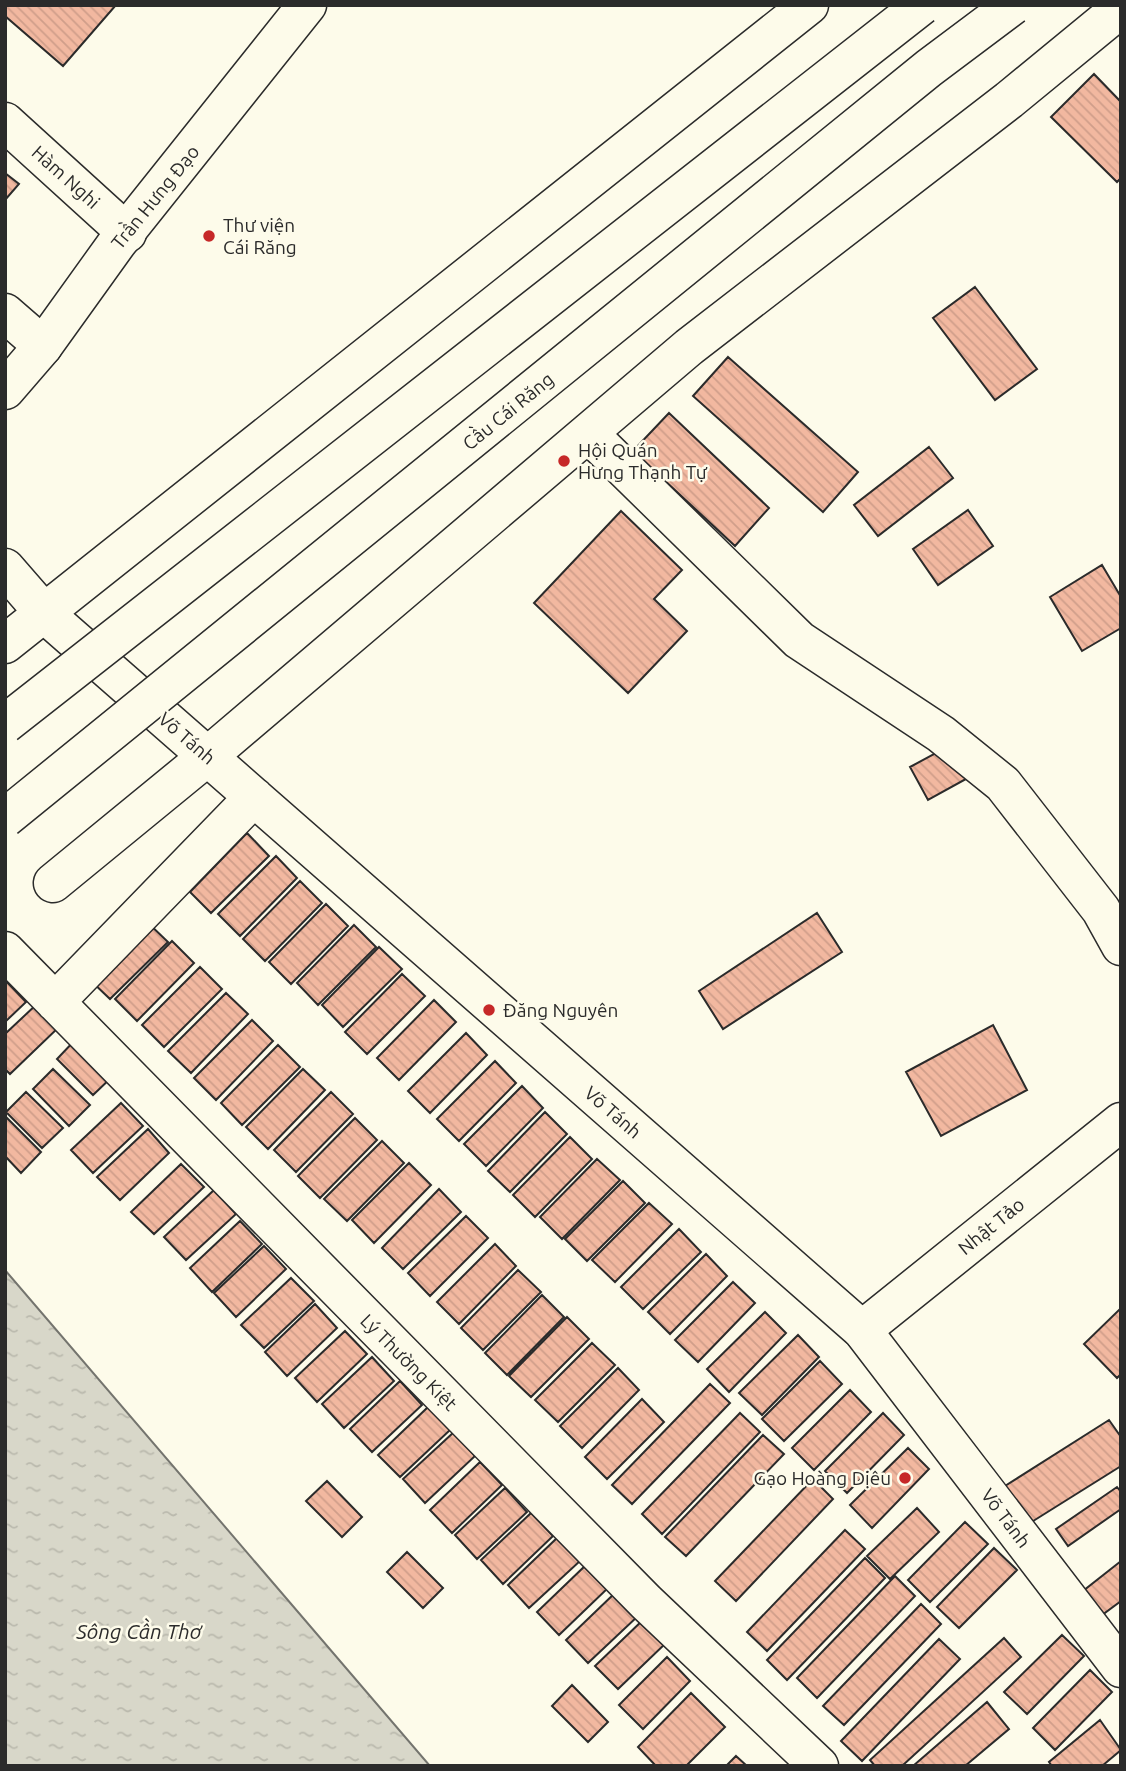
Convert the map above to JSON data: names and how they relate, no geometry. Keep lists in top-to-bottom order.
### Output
{
  "streets": {
    "main road": [
      "Hàm Nghi",
      "Trần Hưng Đạo",
      "Cầu Cái Răng",
      "Võ Tánh",
      "Nhật Tảo",
      "Lý Thường Kiệt"
    ]
  },
  "crossings": [
    ["Hàm Nghi", "Trần Hưng Đạo"],
    ["Võ Tánh", "Nhật Tảo"]
  ],
  "water": ["Sông Cần Thơ"],
  "places": [
    "Thư viện Cái Răng",
    "Hội Quán Hưng Thạnh Tự",
    "Đăng Nguyên",
    "Gạo Hoàng Dịêu"
  ]
}
